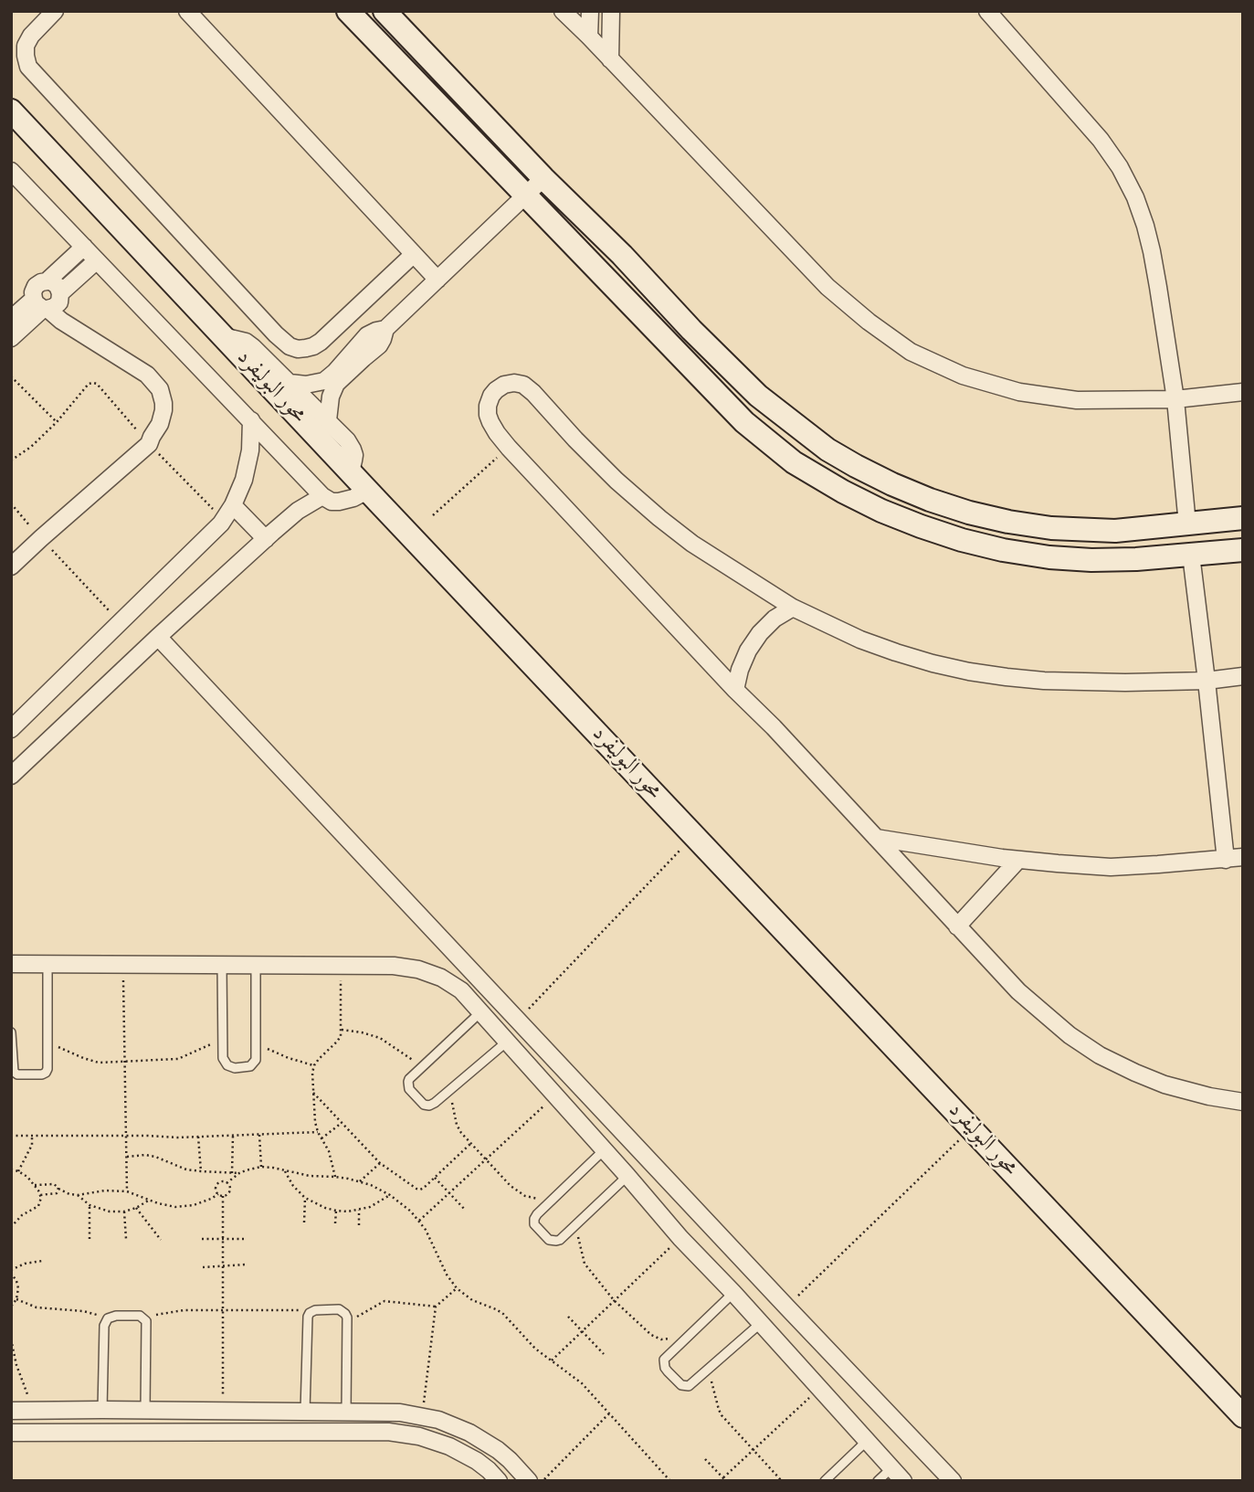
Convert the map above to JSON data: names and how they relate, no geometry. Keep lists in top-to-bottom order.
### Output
{
  "streets": {
    "street": ["محور البوليفرد"]
  }
}
